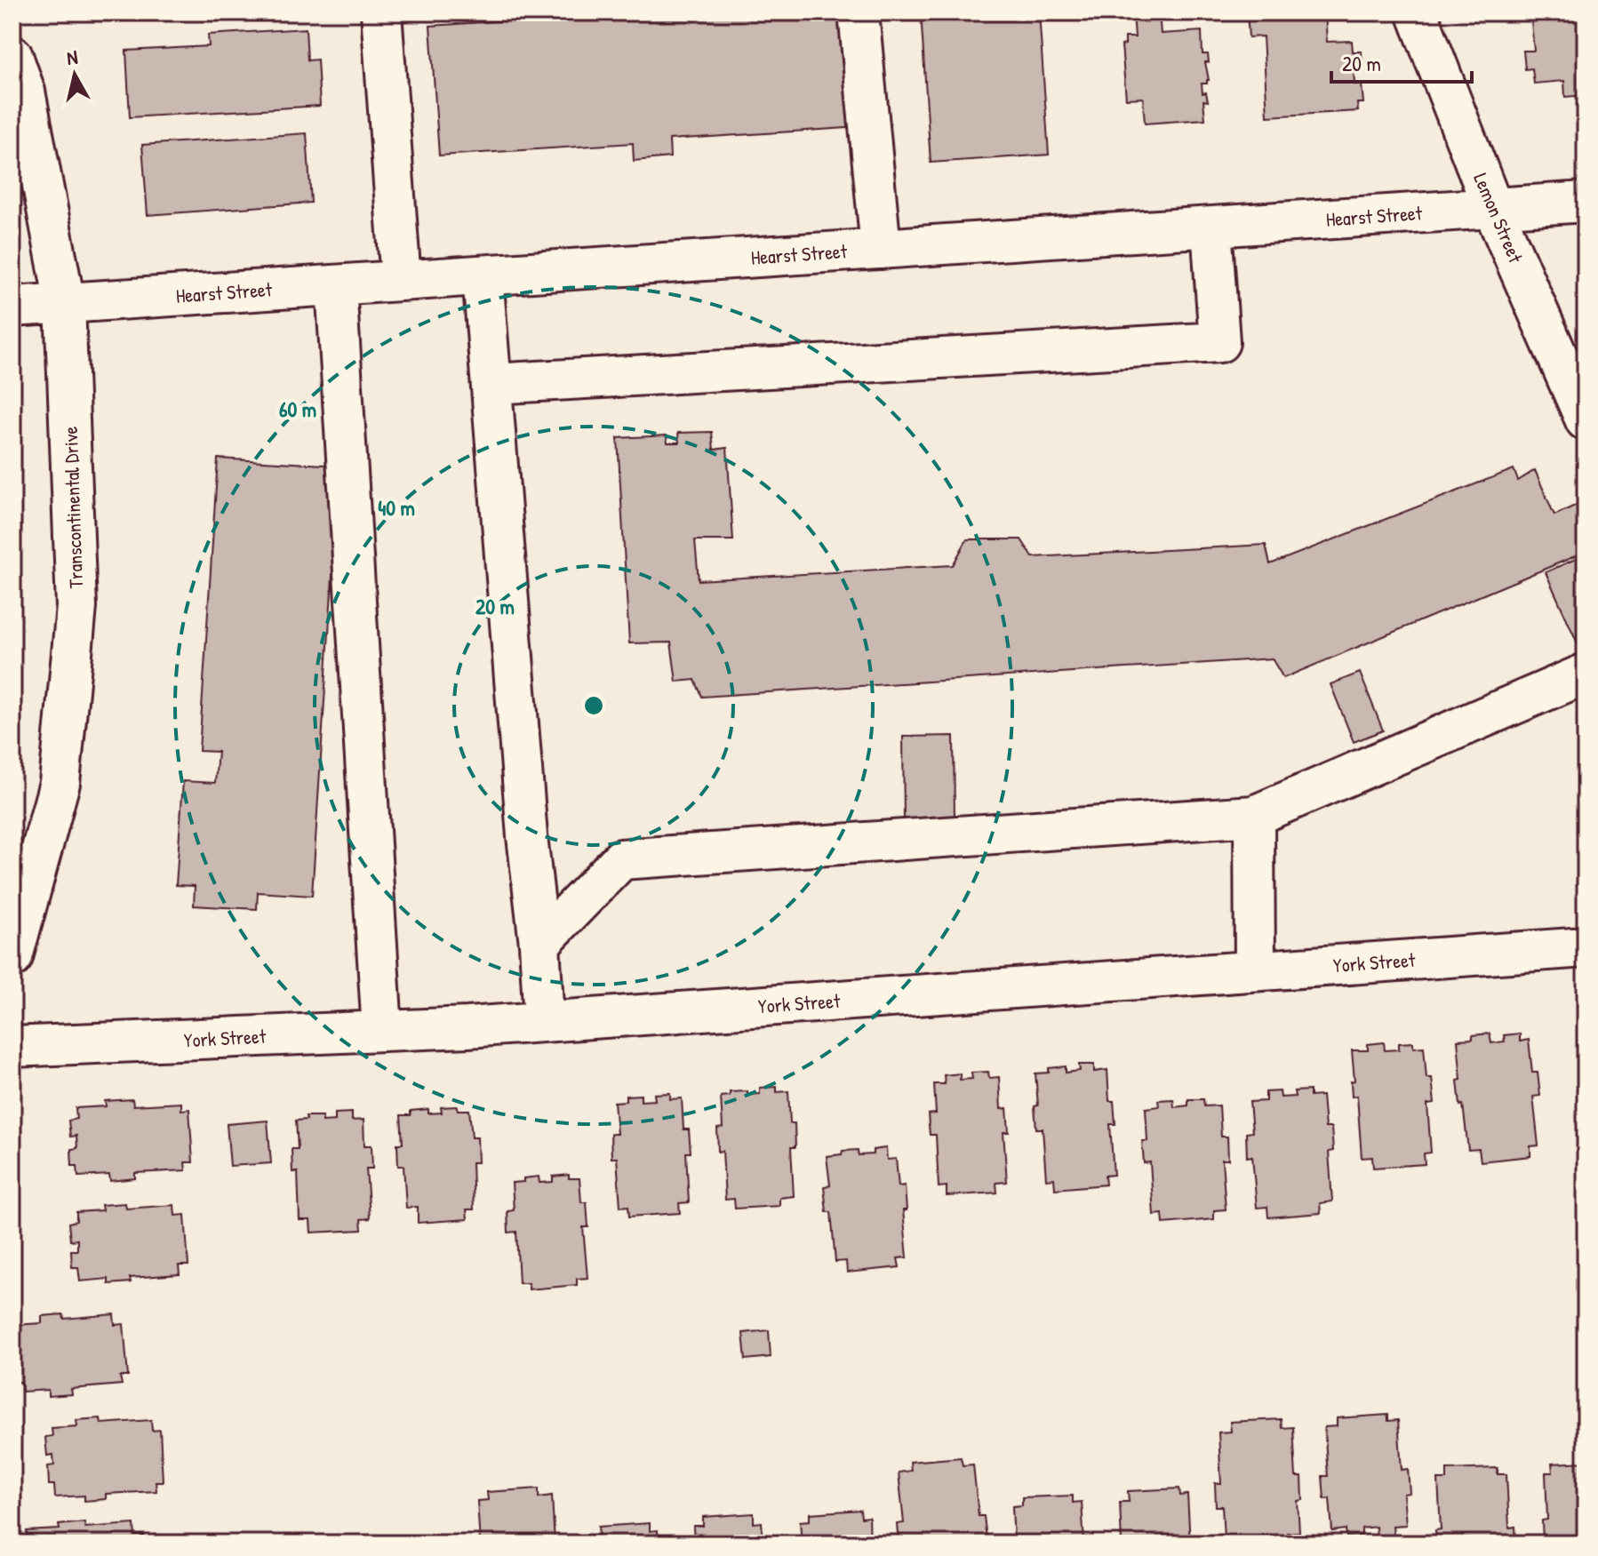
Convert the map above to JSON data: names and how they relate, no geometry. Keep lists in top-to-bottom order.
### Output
{
  "streets": {
    "street": [
      "Hearst Street",
      "Lemon Street",
      "Transcontinental Drive",
      "York Street"
    ]
  },
  "crossings": [
    ["Hearst Street", "Lemon Street"],
    ["Hearst Street", "Transcontinental Drive"]
  ],
  "scale_bar": "20 m",
  "north": "top",
  "rings": ["60 m", "40 m", "20 m"]
}
